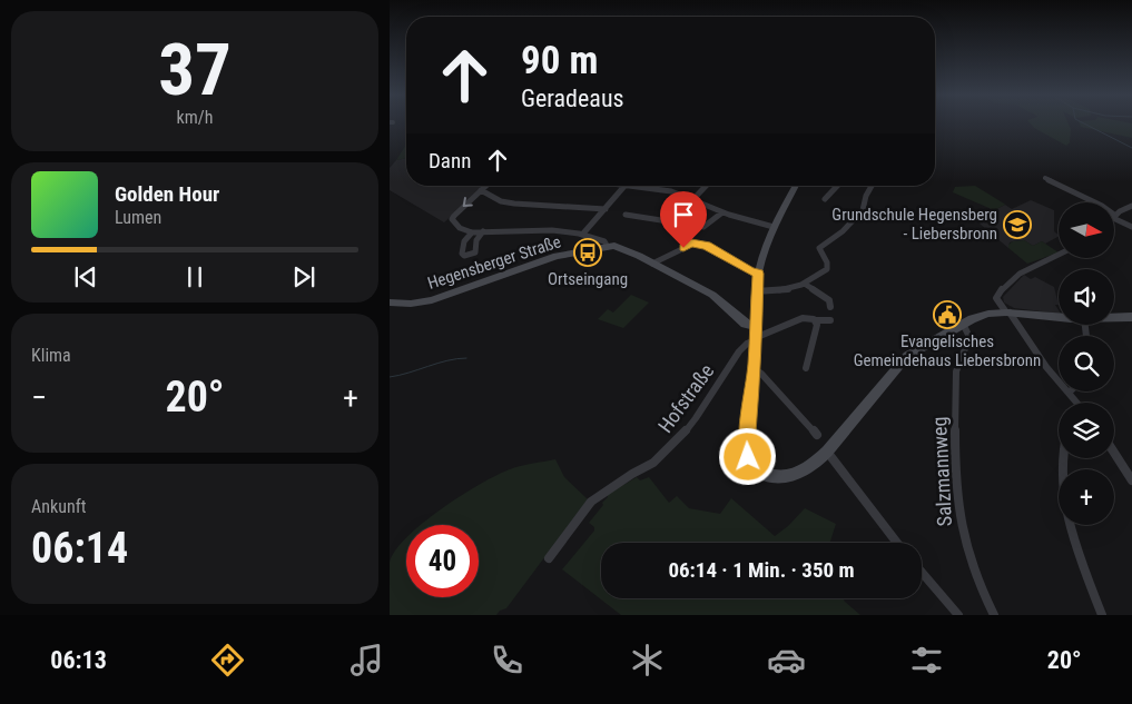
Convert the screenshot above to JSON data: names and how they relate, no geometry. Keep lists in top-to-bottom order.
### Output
{
  "streets": {
    "street": ["Hegensberger Straße", "Hofstraße", "Salzmannweg"]
  },
  "places": {
    "school or university": ["Grundschule Hegensberg - Liebersbronn"],
    "bus stop": ["Ortseingang"],
    "public building": ["Evangelisches Gemeindehaus Liebersbronn"]
  },
  "north": "right",
  "page": {
    "tile": [
      ["37", "km/h"],
      "Klima",
      ["Ankunft", "06:14"]
    ],
    "turn": ["90 m", "Geradeaus"],
    "then": "Dann",
    "song": ["Golden Hour", "Lumen"],
    "map_buttons": "+",
    "heat": ["−", "20°", "+"],
    "limit": "40",
    "trip": "06:14 · 1 Min. · 350 m",
    "tabs": ["06:13", "20°"]
  }
}
